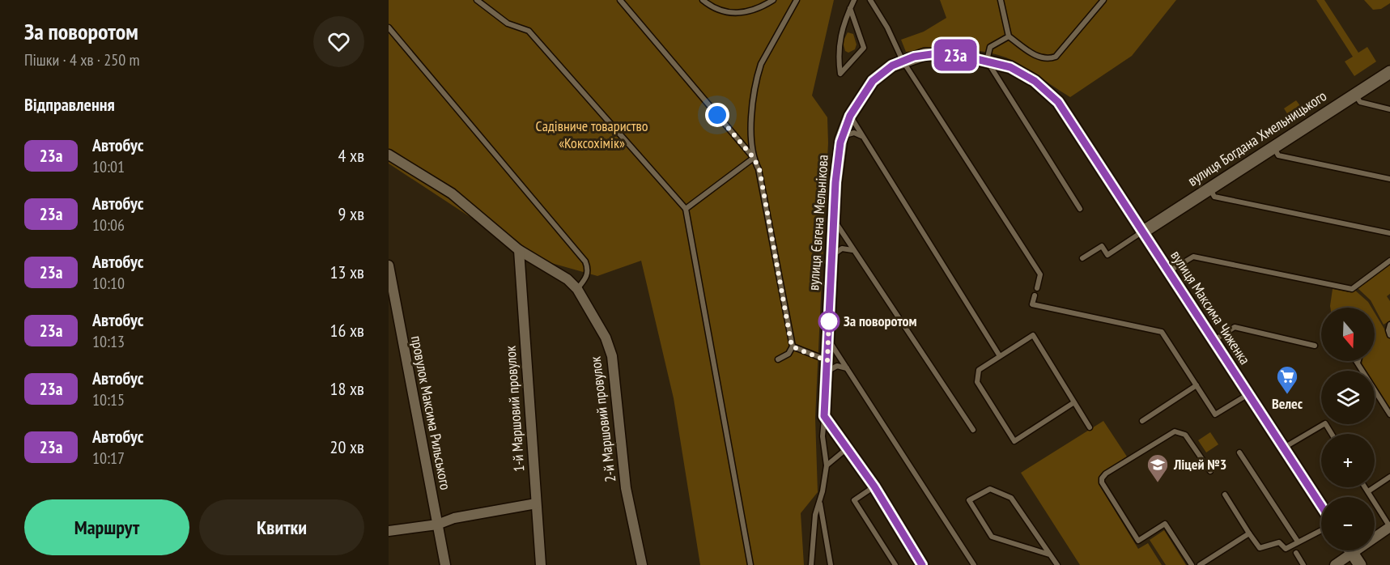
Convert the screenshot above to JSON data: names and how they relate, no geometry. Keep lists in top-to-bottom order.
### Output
{
  "streets": {
    "street": [
      "вулиця Богдана Хмельницького",
      "вулиця Євгена Мельнікова",
      "вулиця Максима Чиженка",
      "1-й Маршовий провулок",
      "провулок Максима Рильського",
      "2-й Маршовий провулок"
    ]
  },
  "crossings": [
    ["вулиця Богдана Хмельницького", "вулиця Максима Чиженка"],
    ["вулиця Євгена Мельнікова", "вулиця Максима Чиженка"],
    ["1-й Маршовий провулок", "2-й Маршовий провулок"]
  ],
  "parks": ["Садівниче товариство «Коксохімік»"],
  "places": {
    "other": ["За поворотом"],
    "supermarket": ["Велес"],
    "school or university": ["Ліцей №3"]
  },
  "lines": ["bus line 23а"],
  "north": "bottom",
  "page": {
    "heading": [
      ["За поворотом", "Пішки · 4 хв · 250 m"],
      "Відправлення"
    ],
    "on_map": "23а",
    "list": [
      {
        "mark": "23а",
        "name": "Автобус",
        "note": "10:01",
        "value": "4 хв"
      },
      {
        "mark": "23а",
        "name": "Автобус",
        "note": "10:06",
        "value": "9 хв"
      },
      {
        "mark": "23а",
        "name": "Автобус",
        "note": "10:10",
        "value": "13 хв"
      },
      {
        "mark": "23а",
        "name": "Автобус",
        "note": "10:13",
        "value": "16 хв"
      },
      {
        "mark": "23а",
        "name": "Автобус",
        "note": "10:15",
        "value": "18 хв"
      },
      {
        "mark": "23а",
        "name": "Автобус",
        "note": "10:17",
        "value": "20 хв"
      }
    ],
    "map_buttons": ["+", "−"],
    "buttons": ["Маршрут", "Квитки"]
  }
}
